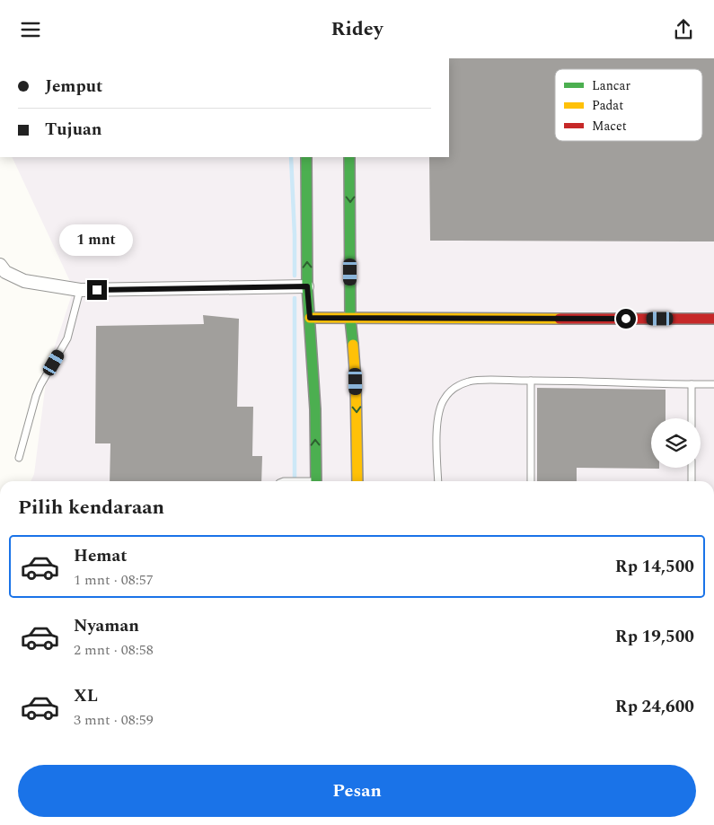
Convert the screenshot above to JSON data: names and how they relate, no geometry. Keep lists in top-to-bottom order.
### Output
{
  "legend": ["Lancar", "Padat", "Macet"],
  "page": {
    "header": "Ridey",
    "banner": ["Jemput", "Tujuan"],
    "bubble": "1 mnt",
    "heading": "Pilih kendaraan",
    "list": [
      {
        "name": "Hemat",
        "note": "1 mnt · 08:57",
        "value": "Rp 14,500"
      },
      {
        "name": "Nyaman",
        "note": "2 mnt · 08:58",
        "value": "Rp 19,500"
      },
      {
        "name": "XL",
        "note": "3 mnt · 08:59",
        "value": "Rp 24,600"
      }
    ],
    "buttons": "Pesan"
  }
}
